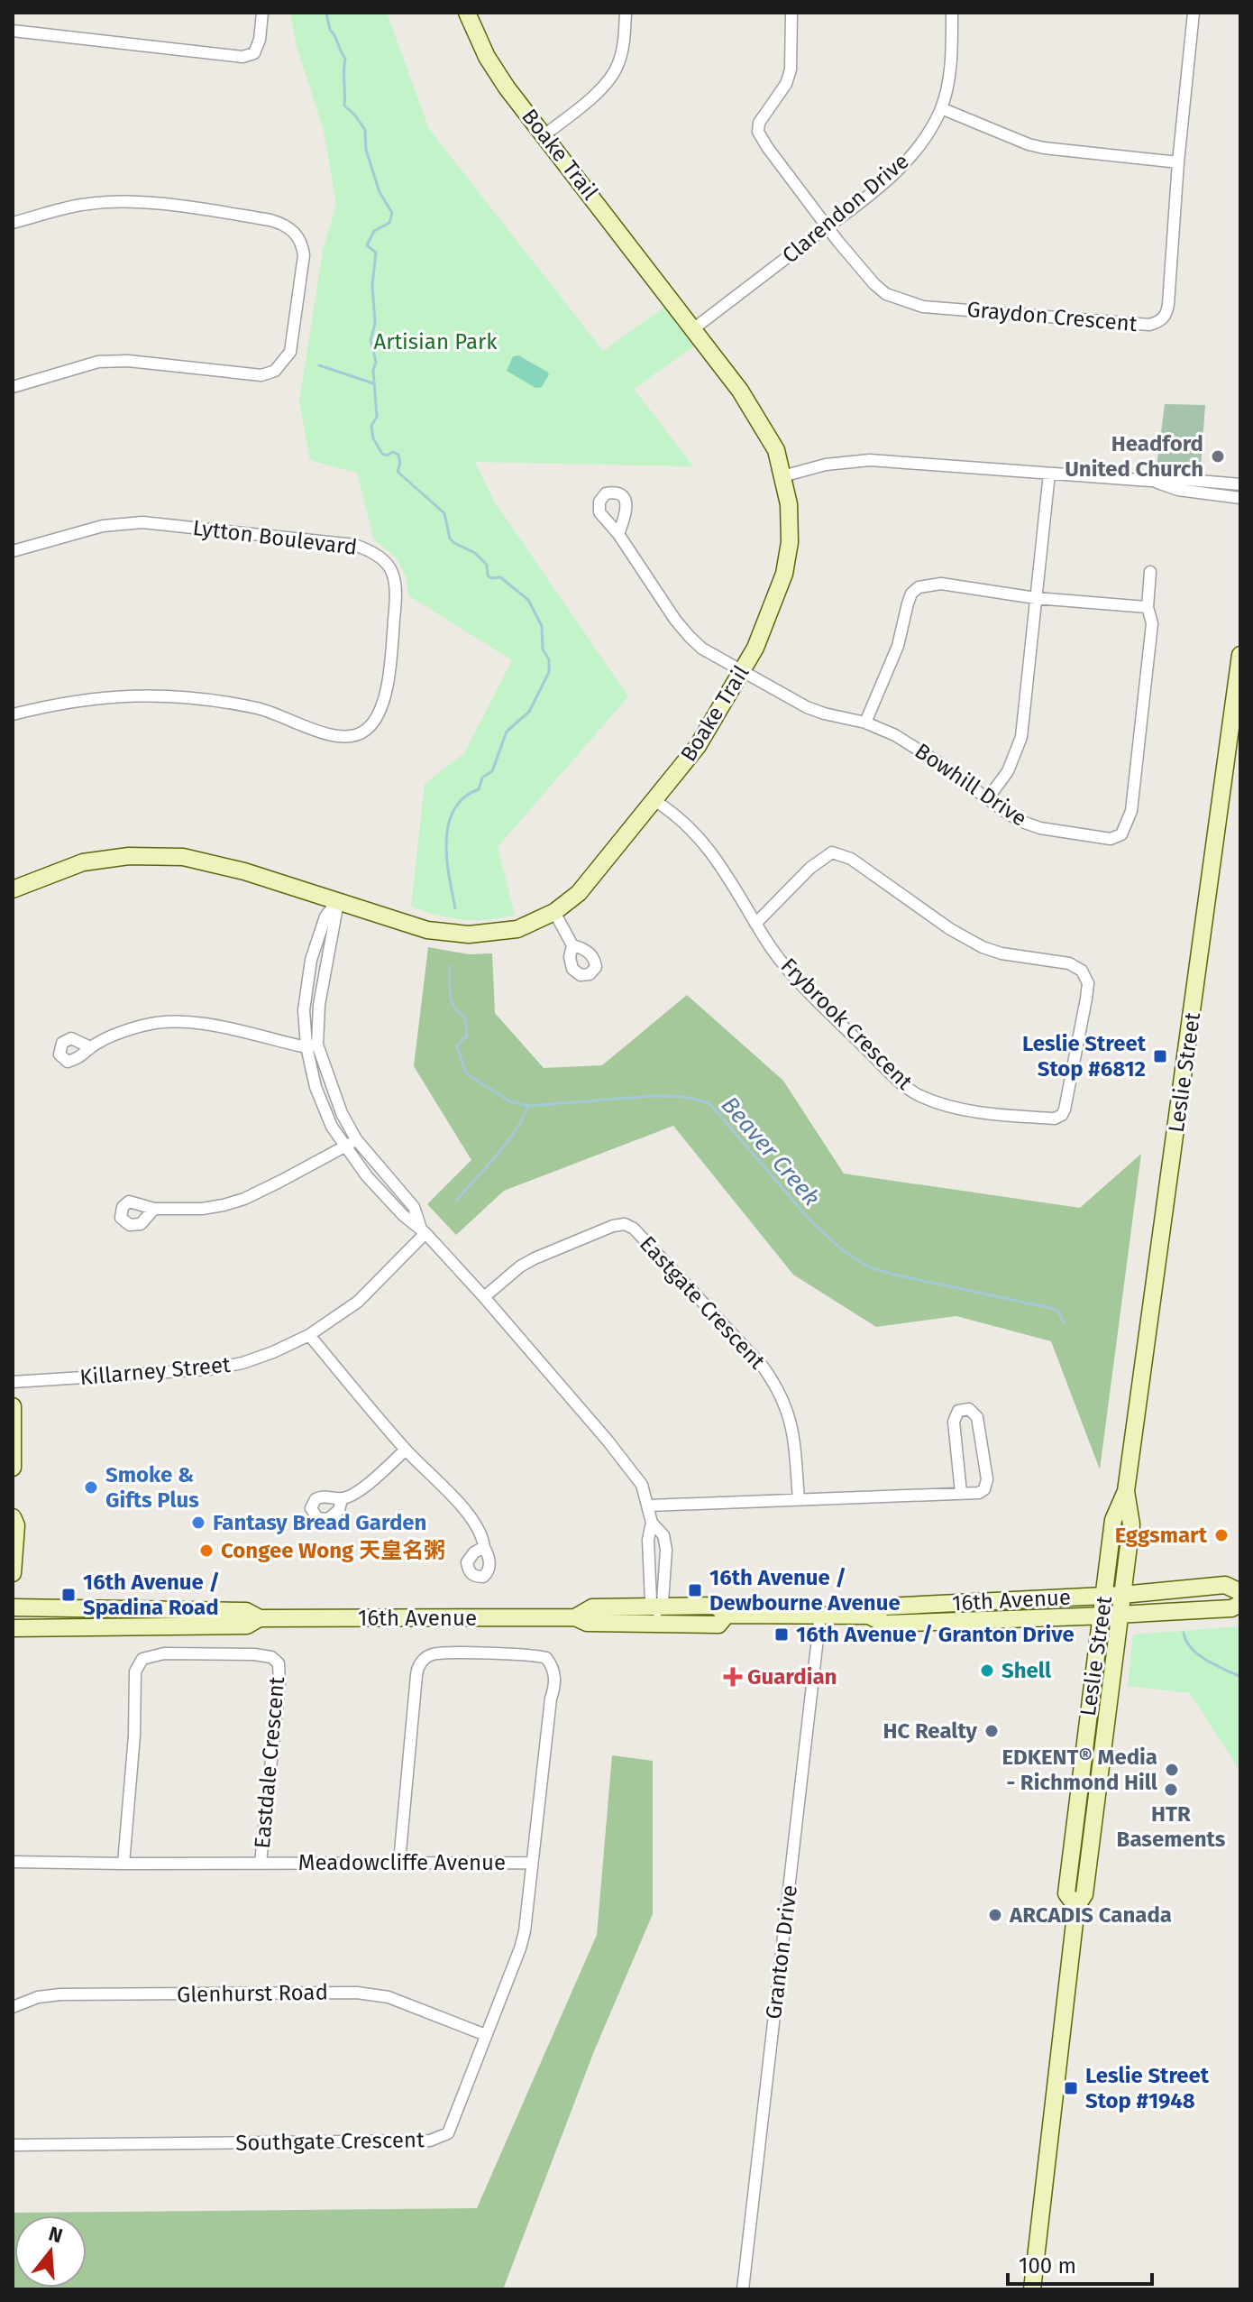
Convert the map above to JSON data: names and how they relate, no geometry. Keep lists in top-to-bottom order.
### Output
{
  "streets": {
    "main road": ["Boake Trail", "Leslie Street", "16th Avenue"],
    "street": [
      "Clarendon Drive",
      "Graydon Crescent",
      "Lytton Boulevard",
      "Bowhill Drive",
      "Frybrook Crescent",
      "Eastgate Crescent",
      "Killarney Street",
      "Eastdale Crescent",
      "Meadowcliffe Avenue",
      "Granton Drive",
      "Glenhurst Road",
      "Southgate Crescent"
    ]
  },
  "crossings": [
    ["Boake Trail", "Clarendon Drive"],
    ["Boake Trail", "Bowhill Drive"],
    ["Boake Trail", "Frybrook Crescent"],
    ["Clarendon Drive", "Graydon Crescent"],
    ["Leslie Street", "16th Avenue"],
    ["16th Avenue", "Granton Drive"],
    ["Eastdale Crescent", "Meadowcliffe Avenue"],
    ["Meadowcliffe Avenue", "Southgate Crescent"],
    ["Glenhurst Road", "Southgate Crescent"]
  ],
  "water": ["Beaver Creek"],
  "parks": ["Artisian Park"],
  "places": {
    "other": [
      "Headford United Church",
      "Smoke & Gifts Plus",
      "Fantasy Bread Garden",
      "Eggsmart",
      "Congee Wong 天皇名粥",
      "Shell",
      "HC Realty",
      "EDKENT® Media - Richmond Hill",
      "HTR Basements",
      "ARCADIS Canada"
    ],
    "transit": [
      "Leslie Street Stop #6812",
      "16th Avenue / Dewbourne Avenue",
      "16th Avenue / Spadina Road",
      "16th Avenue / Granton Drive",
      "Leslie Street Stop #1948"
    ],
    "health": ["Guardian"]
  },
  "scale_bar": "100 m",
  "north": "top"
}
